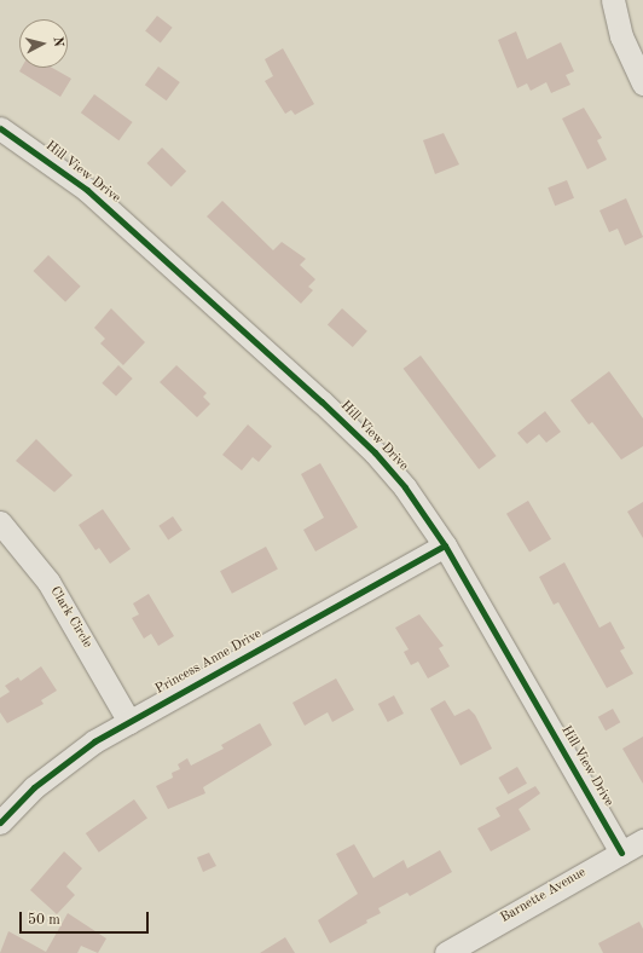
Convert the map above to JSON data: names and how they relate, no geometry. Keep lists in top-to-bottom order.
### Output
{
  "streets": {
    "street": [
      "Hill View Drive",
      "Clark Circle",
      "Princess Anne Drive",
      "Barnette Avenue"
    ]
  },
  "crossings": [
    ["Hill View Drive", "Princess Anne Drive"],
    ["Hill View Drive", "Barnette Avenue"],
    ["Clark Circle", "Princess Anne Drive"]
  ],
  "scale_bar": "50 m",
  "north": "right"
}
